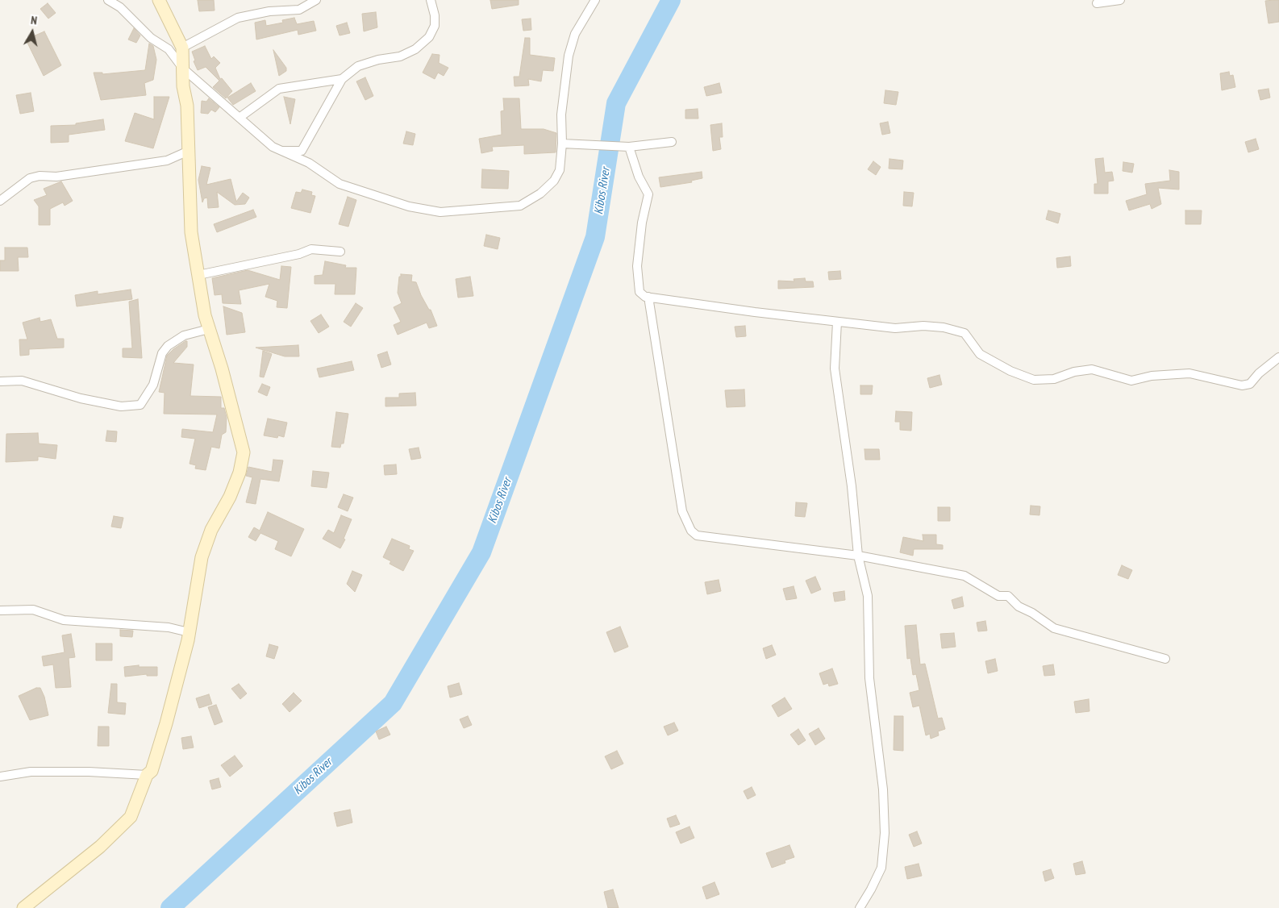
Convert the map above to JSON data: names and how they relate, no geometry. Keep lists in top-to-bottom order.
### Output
{
  "water": ["Kibos River"],
  "north": "top"
}
